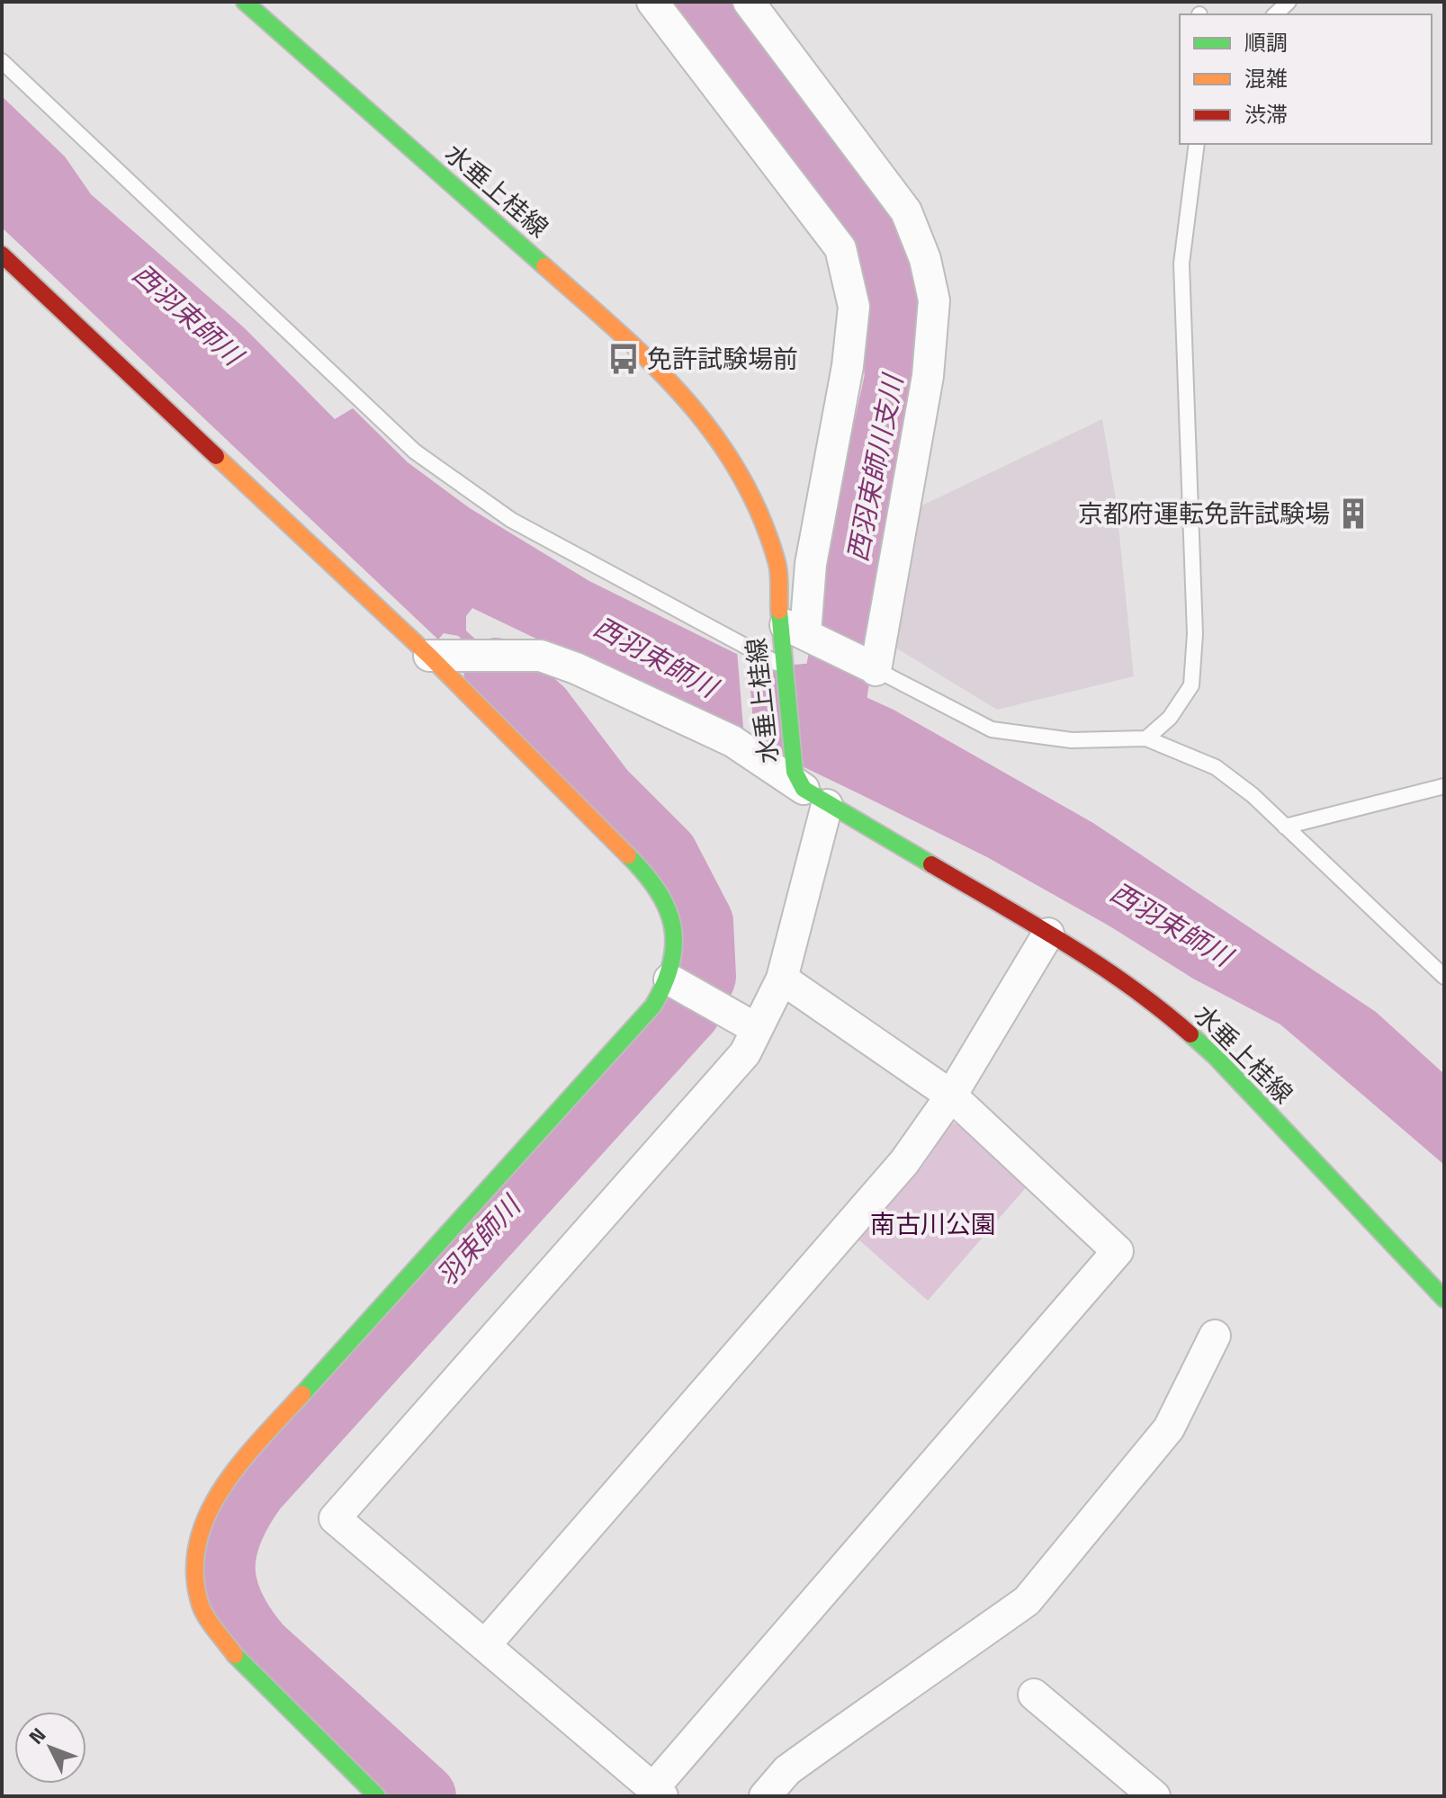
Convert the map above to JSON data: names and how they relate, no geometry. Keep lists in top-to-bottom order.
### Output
{
  "streets": {
    "street": ["水垂上桂線"]
  },
  "water": ["西羽束師川", "西羽束師川支川", "羽束師川"],
  "parks": ["南古川公園"],
  "places": {
    "bus stop": ["免許試験場前"],
    "building": ["京都府運転免許試験場"]
  },
  "legend": ["順調", "混雑", "渋滞"],
  "north": "top left"
}
